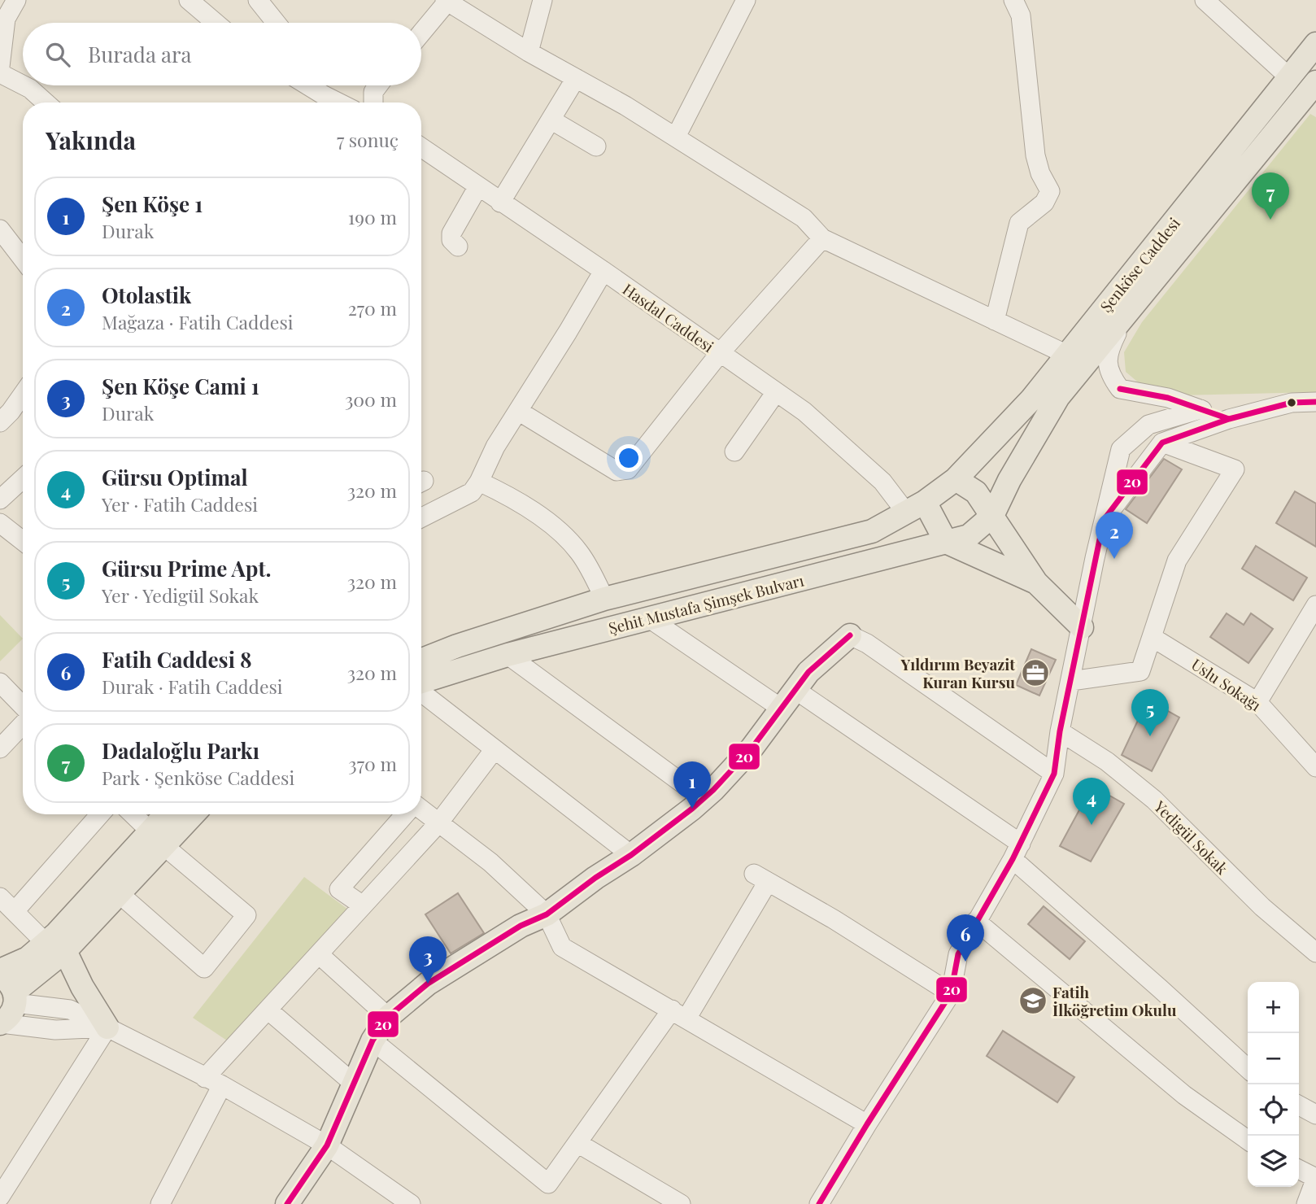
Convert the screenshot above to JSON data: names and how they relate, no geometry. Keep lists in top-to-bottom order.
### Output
{
  "streets": {
    "main road": ["Şenköse Caddesi", "Şehit Mustafa Şimşek Bulvarı"],
    "street": ["Hasdal Caddesi", "Uslu Sokağı", "Yedigül Sokak"]
  },
  "crossings": [
    ["Şenköse Caddesi", "Şehit Mustafa Şimşek Bulvarı"],
    ["Hasdal Caddesi", "Şehit Mustafa Şimşek Bulvarı"]
  ],
  "places": {
    "office": ["Yıldırım Beyazit Kuran Kursu"],
    "school or university": ["Fatih İlköğretim Okulu"]
  },
  "lines": ["transit line 20"],
  "page": {
    "search": "Burada ara",
    "heading": ["Yakında", "7 sonuç"],
    "pins": [
      "7",
      "2",
      "5",
      "1",
      "4",
      "6",
      "3"
    ],
    "list": [
      {
        "mark": "1",
        "name": "Şen Köşe 1",
        "note": "Durak",
        "value": "190 m"
      },
      {
        "mark": "2",
        "name": "Otolastik",
        "note": "Mağaza · Fatih Caddesi",
        "value": "270 m"
      },
      {
        "mark": "3",
        "name": "Şen Köşe Cami 1",
        "note": "Durak",
        "value": "300 m"
      },
      {
        "mark": "4",
        "name": "Gürsu Optimal",
        "note": "Yer · Fatih Caddesi",
        "value": "320 m"
      },
      {
        "mark": "5",
        "name": "Gürsu Prime Apt.",
        "note": "Yer · Yedigül Sokak",
        "value": "320 m"
      },
      {
        "mark": "6",
        "name": "Fatih Caddesi 8",
        "note": "Durak · Fatih Caddesi",
        "value": "320 m"
      },
      {
        "mark": "7",
        "name": "Dadaloğlu Parkı",
        "note": "Park · Şenköse Caddesi",
        "value": "370 m"
      }
    ],
    "map_buttons": ["+", "−"]
  }
}
